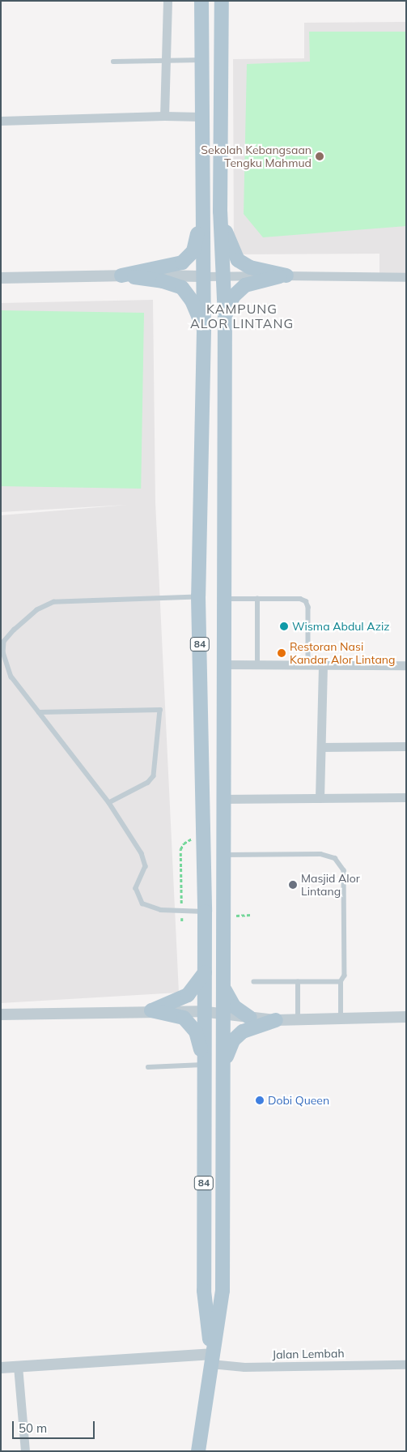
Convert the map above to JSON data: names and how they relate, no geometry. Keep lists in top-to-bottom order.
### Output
{
  "streets": {
    "main road": ["84"],
    "street": ["Jalan Lembah"]
  },
  "crossings": [
    ["84", "Jalan Lembah"]
  ],
  "districts": ["KAMPUNG ALOR LINTANG"],
  "places": [
    "Sekolah Kebangsaan Tengku Mahmud",
    "Wisma Abdul Aziz",
    "Restoran Nasi Kandar Alor Lintang",
    "Masjid Alor Lintang",
    "Dobi Queen"
  ],
  "scale_bar": "50 m"
}
